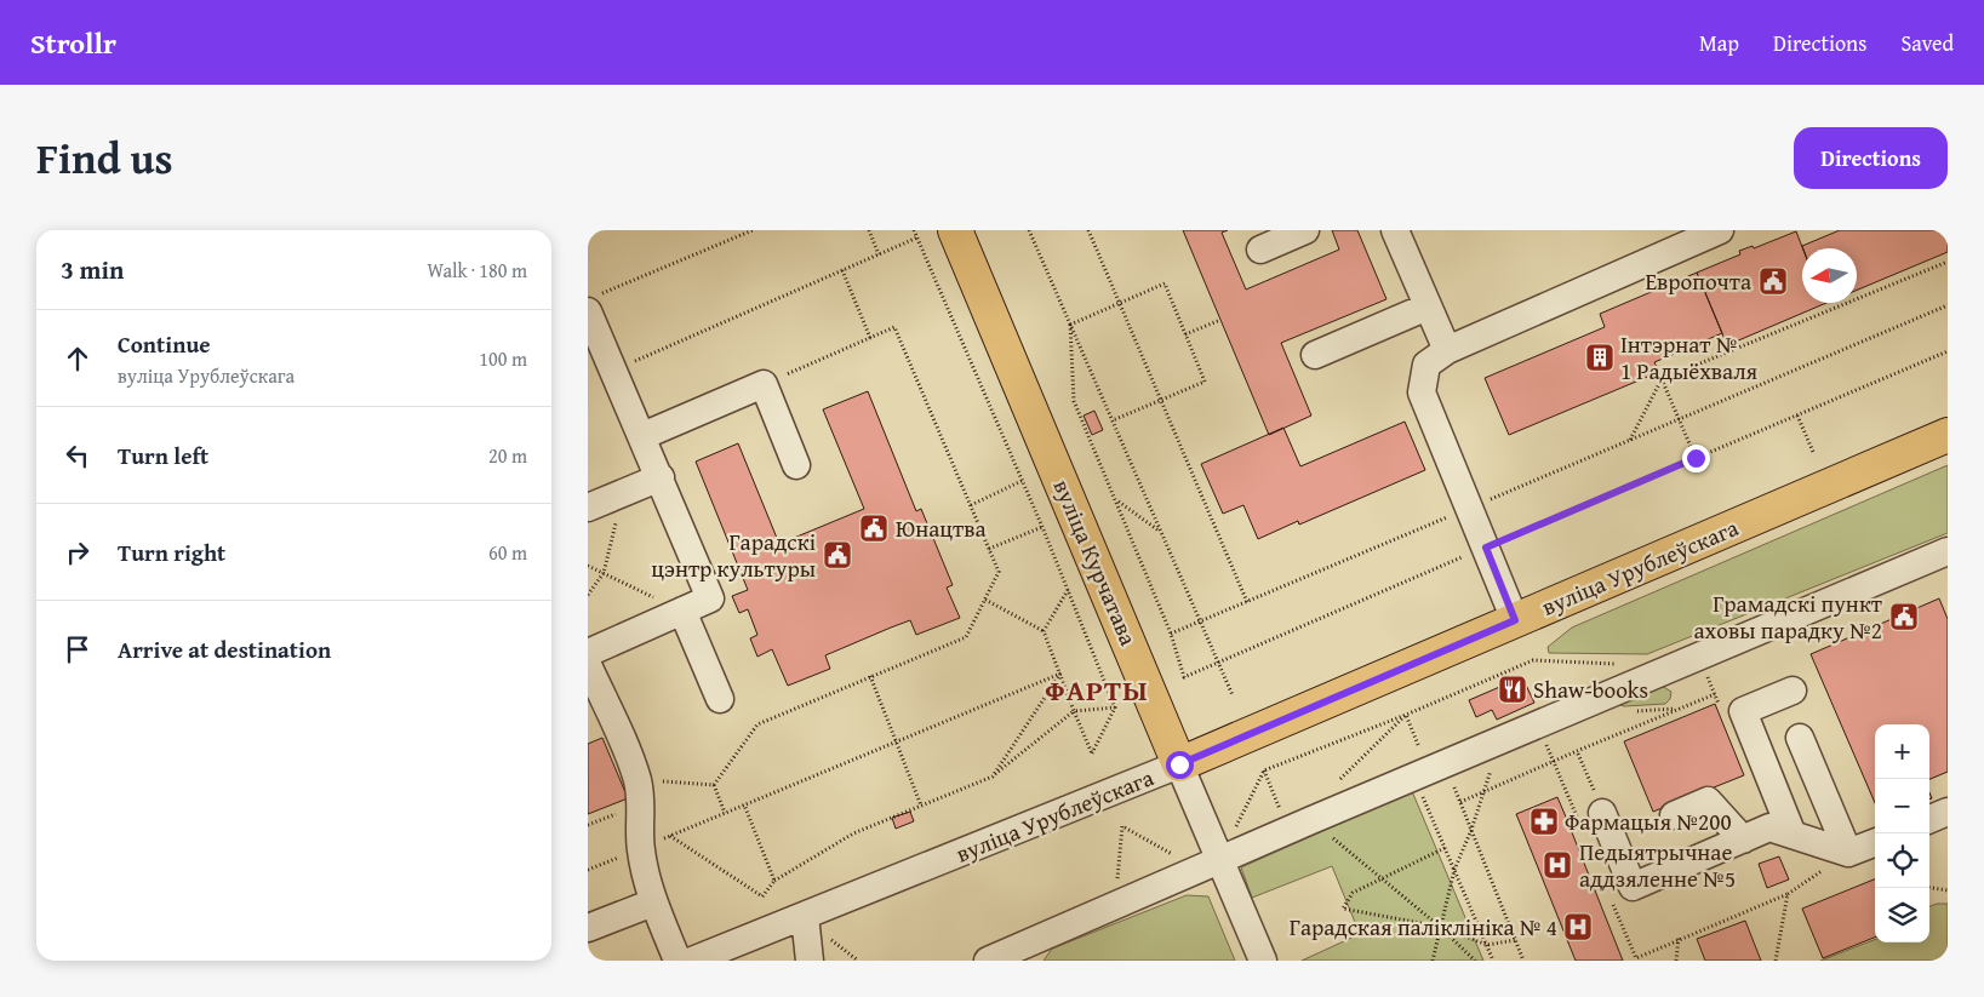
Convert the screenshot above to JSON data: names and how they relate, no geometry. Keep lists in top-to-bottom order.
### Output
{
  "streets": {
    "main road": ["вуліца Курчатава", "вуліца Урублеўскага"]
  },
  "crossings": [
    ["вуліца Курчатава", "вуліца Урублеўскага"]
  ],
  "districts": ["ФАРТЫ"],
  "places": {
    "public building": [
      "Европочта",
      "Юнацтва",
      "Гарадскі цэнтр культуры",
      "Грамадскі пункт аховы парадку №2"
    ],
    "building": ["Інтэрнат № 1 Радыёхваля"],
    "restaurant": ["Shaw-books"],
    "pharmacy": ["Фармацыя №200"],
    "hospital": ["Педыятрычнае аддзяленне №5", "Гарадская паліклініка № 4"]
  },
  "north": "left",
  "page": {
    "header": "Strollr",
    "nav": ["Map", "Directions", "Saved"],
    "title": "Find us",
    "buttons": "Directions",
    "heading": ["3 min", "Walk · 180 m"],
    "list": [
      ["Continue", "вуліца Урублеўскага", "100 m"],
      ["Turn left", "20 m"],
      ["Turn right", "60 m"],
      "Arrive at destination"
    ],
    "map_buttons": ["+", "−"]
  }
}
